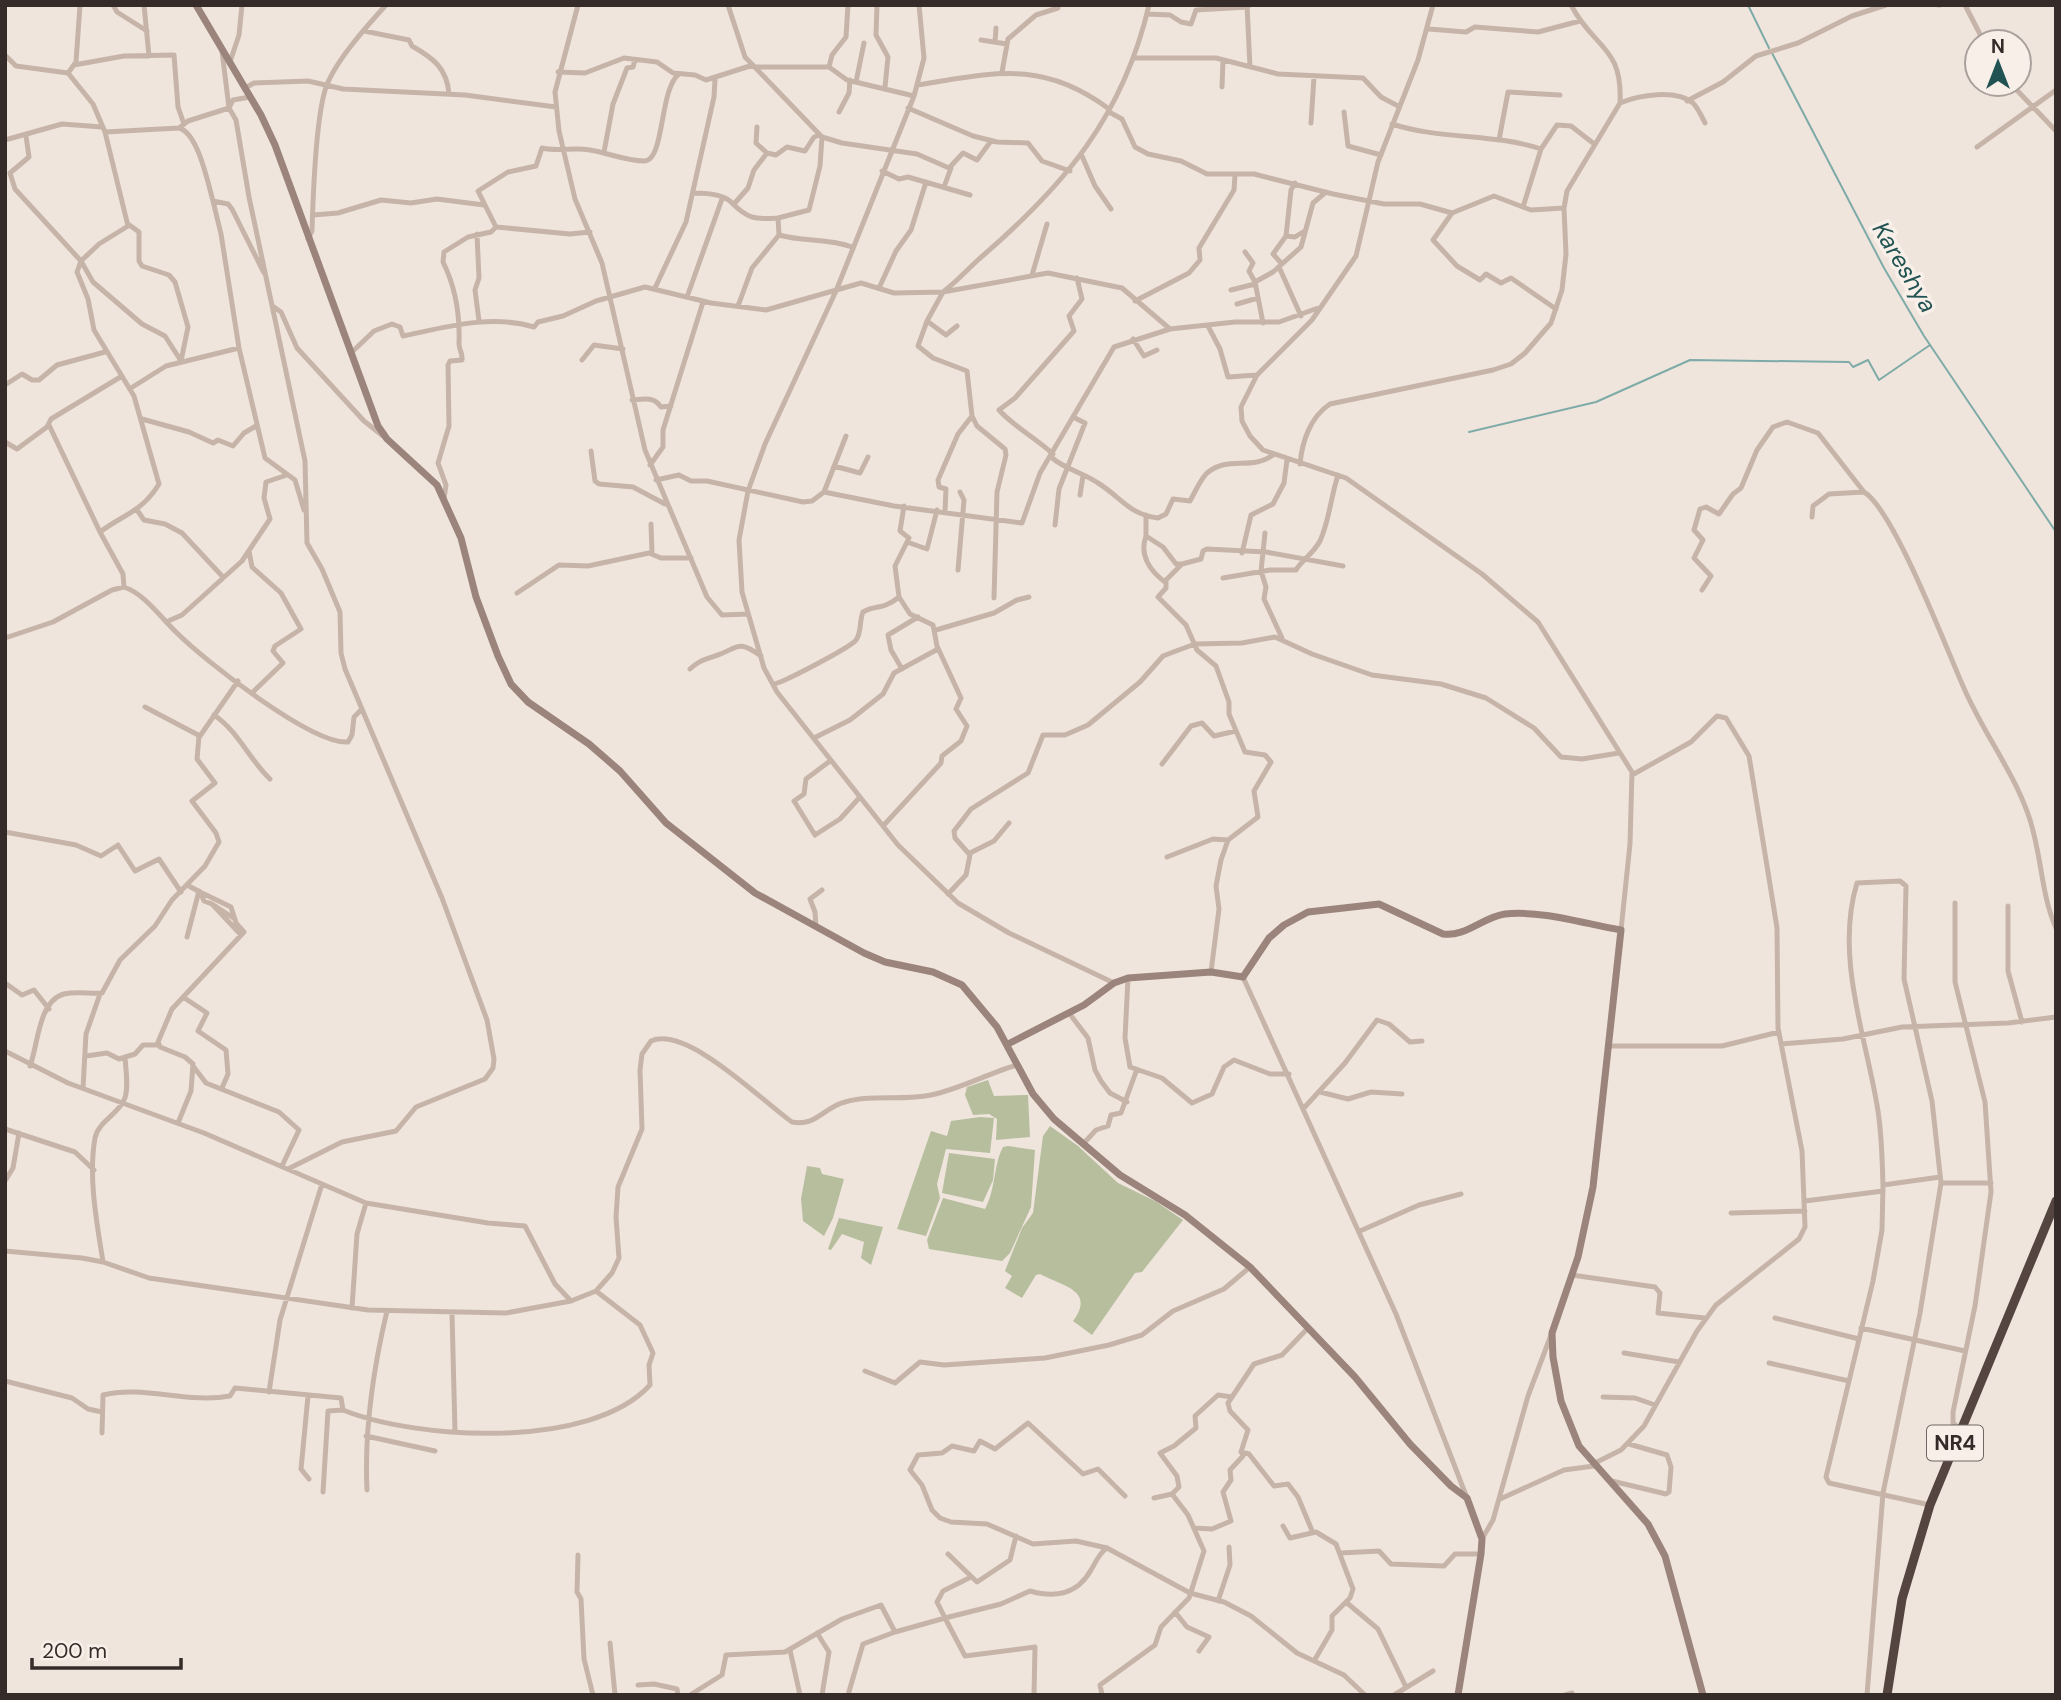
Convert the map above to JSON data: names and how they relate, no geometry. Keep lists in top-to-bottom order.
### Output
{
  "streets": {
    "highway": ["NR4"]
  },
  "water": ["Kareshya"],
  "scale_bar": "200 m",
  "north": "top"
}
